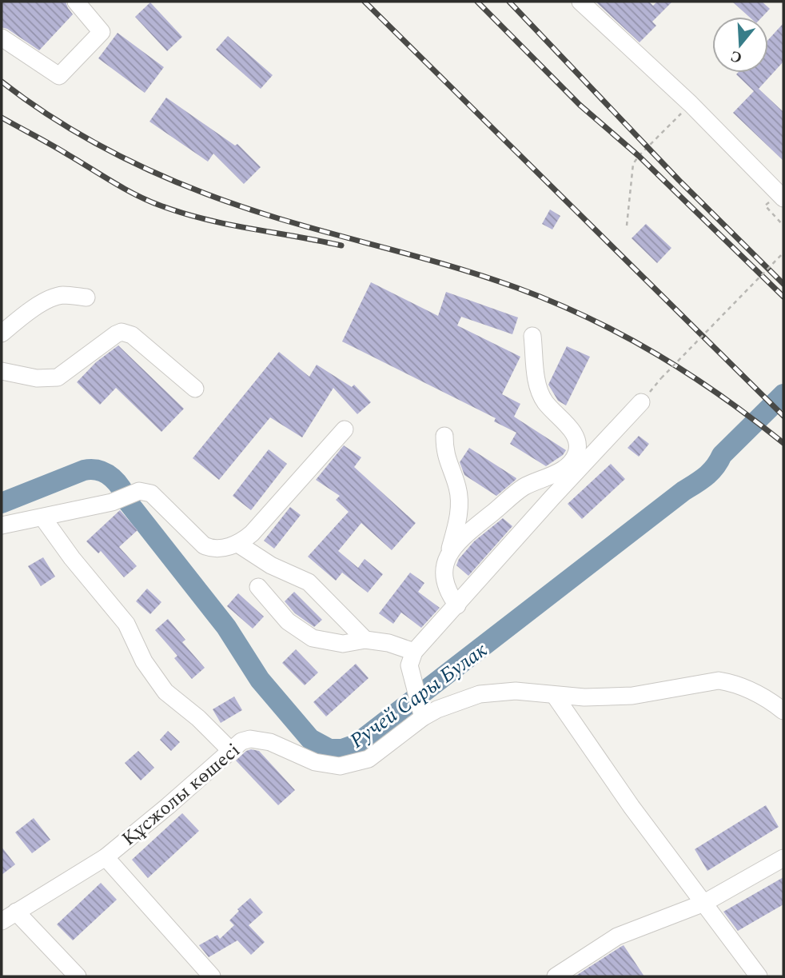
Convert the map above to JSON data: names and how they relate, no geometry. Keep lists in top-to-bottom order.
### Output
{
  "streets": {
    "street": ["Құсжолы көшесі"]
  },
  "water": ["Ручей Сары Булак"],
  "north": "bottom"
}
